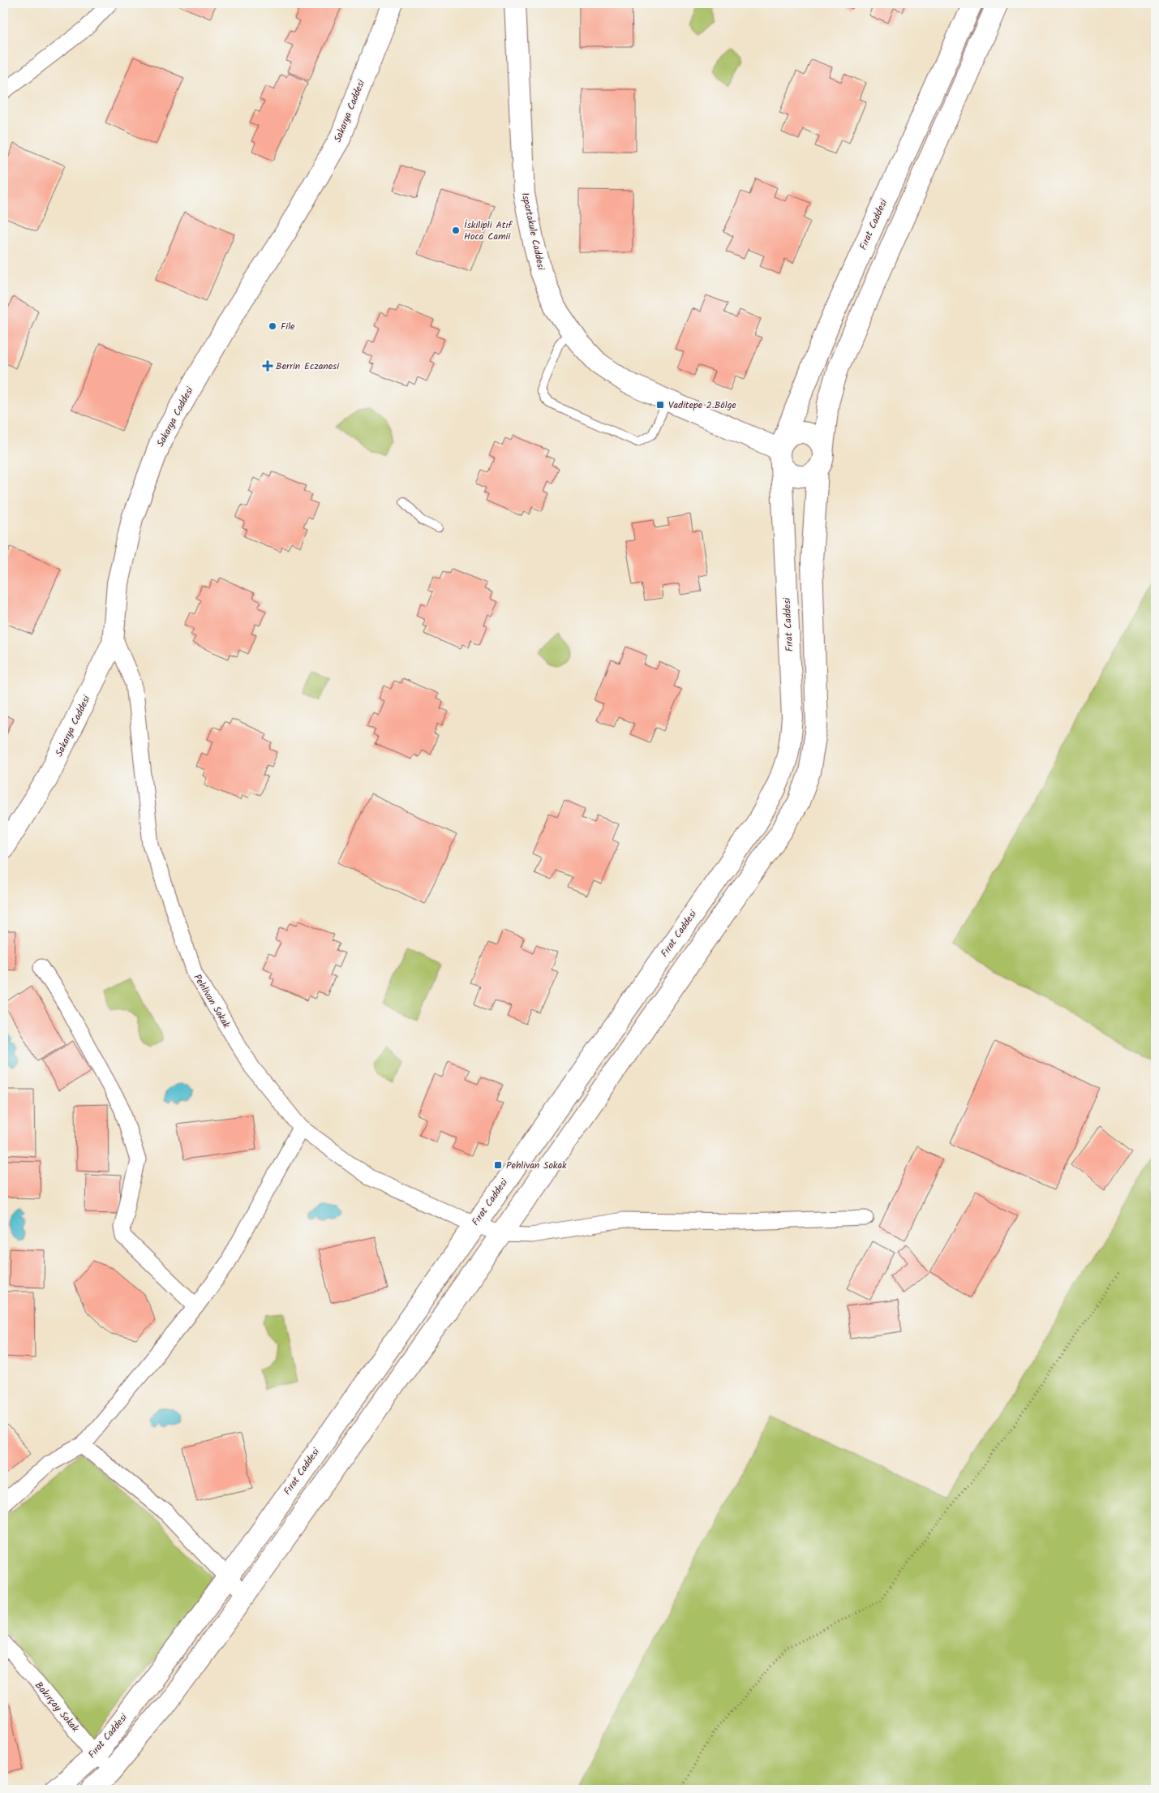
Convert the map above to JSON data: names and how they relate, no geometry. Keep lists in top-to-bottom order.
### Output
{
  "streets": {
    "main road": ["Sakarya Caddesi", "Fırat Caddesi", "Ispartakule Caddesi"],
    "street": ["Pehlivan Sokak", "Bakırçay Sokak"]
  },
  "crossings": [
    ["Sakarya Caddesi", "Pehlivan Sokak"],
    ["Fırat Caddesi", "Ispartakule Caddesi"],
    ["Fırat Caddesi", "Pehlivan Sokak"],
    ["Fırat Caddesi", "Bakırçay Sokak"]
  ],
  "places": {
    "other": ["İskilipli Atıf Hoca Camii", "File"],
    "health": ["Berrin Eczanesi"],
    "transit": ["Vaditepe 2.Bölge", "Pehlivan Sokak"]
  }
}
